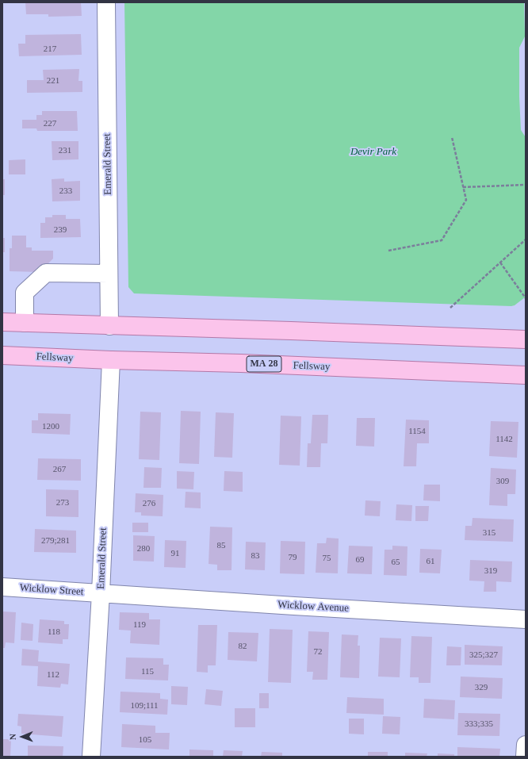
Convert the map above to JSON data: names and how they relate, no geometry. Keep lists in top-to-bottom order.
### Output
{
  "streets": {
    "main road": ["Fellsway", "MA 28"],
    "street": ["Emerald Street", "Wicklow Street", "Wicklow Avenue"]
  },
  "crossings": [
    ["Emerald Street", "Fellsway"],
    ["Emerald Street", "Wicklow Street"],
    ["Emerald Street", "Wicklow Avenue"],
    ["Wicklow Street", "Wicklow Avenue"]
  ],
  "parks": ["Devir Park"],
  "house_numbers": [
    "217",
    "221",
    "227",
    "231",
    "233",
    "239",
    "1200",
    "1154",
    "1142",
    "267",
    "309",
    "273",
    "276",
    "315",
    "279;281",
    "85",
    "280",
    "91",
    "83",
    "79",
    "75",
    "69",
    "61",
    "65",
    "319",
    "119",
    "118",
    "82",
    "72",
    "325;327",
    "115",
    "112",
    "329",
    "109;111",
    "333;335",
    "105"
  ],
  "north": "left"
}
